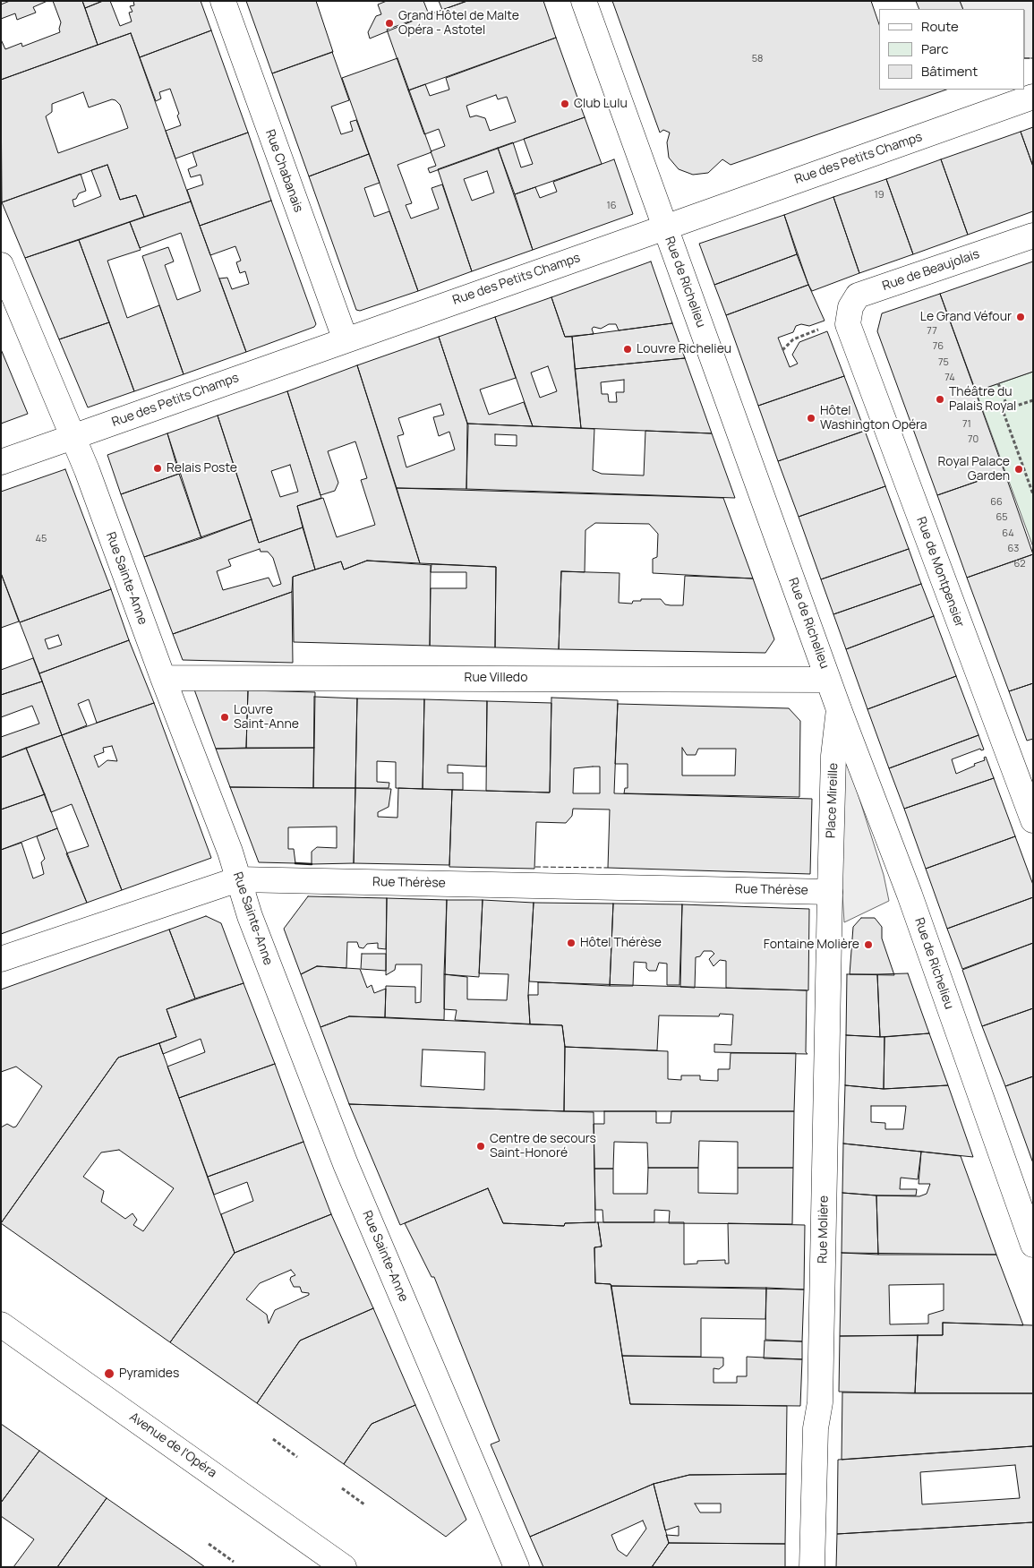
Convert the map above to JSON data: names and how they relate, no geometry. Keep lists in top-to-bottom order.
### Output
{
  "streets": {
    "street": [
      "Rue des Petits Champs",
      "Rue Chabanais",
      "Rue de Beaujolais",
      "Rue de Richelieu",
      "Rue de Montpensier",
      "Rue Sainte-Anne",
      "Rue Villedo",
      "Place Mireille",
      "Rue Thérèse",
      "Rue Molière",
      "Avenue de l'Opéra"
    ]
  },
  "crossings": [
    ["Rue des Petits Champs", "Rue Chabanais"],
    ["Rue des Petits Champs", "Rue de Richelieu"],
    ["Rue des Petits Champs", "Rue Sainte-Anne"],
    ["Rue de Beaujolais", "Rue de Montpensier"],
    ["Rue de Richelieu", "Rue Villedo"],
    ["Rue de Richelieu", "Place Mireille"],
    ["Rue Sainte-Anne", "Rue Villedo"],
    ["Rue Sainte-Anne", "Rue Thérèse"],
    ["Place Mireille", "Rue Thérèse"],
    ["Place Mireille", "Rue Molière"],
    ["Rue Thérèse", "Rue Molière"]
  ],
  "places": [
    "Grand Hôtel de Malte Opéra - Astotel",
    "Club Lulu",
    "Le Grand Véfour",
    "Louvre Richelieu",
    "Théâtre du Palais Royal",
    "Hôtel Washington Opéra",
    "Relais Poste",
    "Royal Palace Garden",
    "Louvre Saint-Anne",
    "Hôtel Thérèse",
    "Fontaine Molière",
    "Centre de secours Saint-Honoré",
    "Pyramides"
  ],
  "house_numbers": [
    "58",
    "19",
    "16",
    "77",
    "76",
    "75",
    "74",
    "71",
    "70",
    "66",
    "65",
    "64",
    "45",
    "63",
    "62"
  ],
  "legend": ["Route", "Parc", "Bâtiment"]
}
